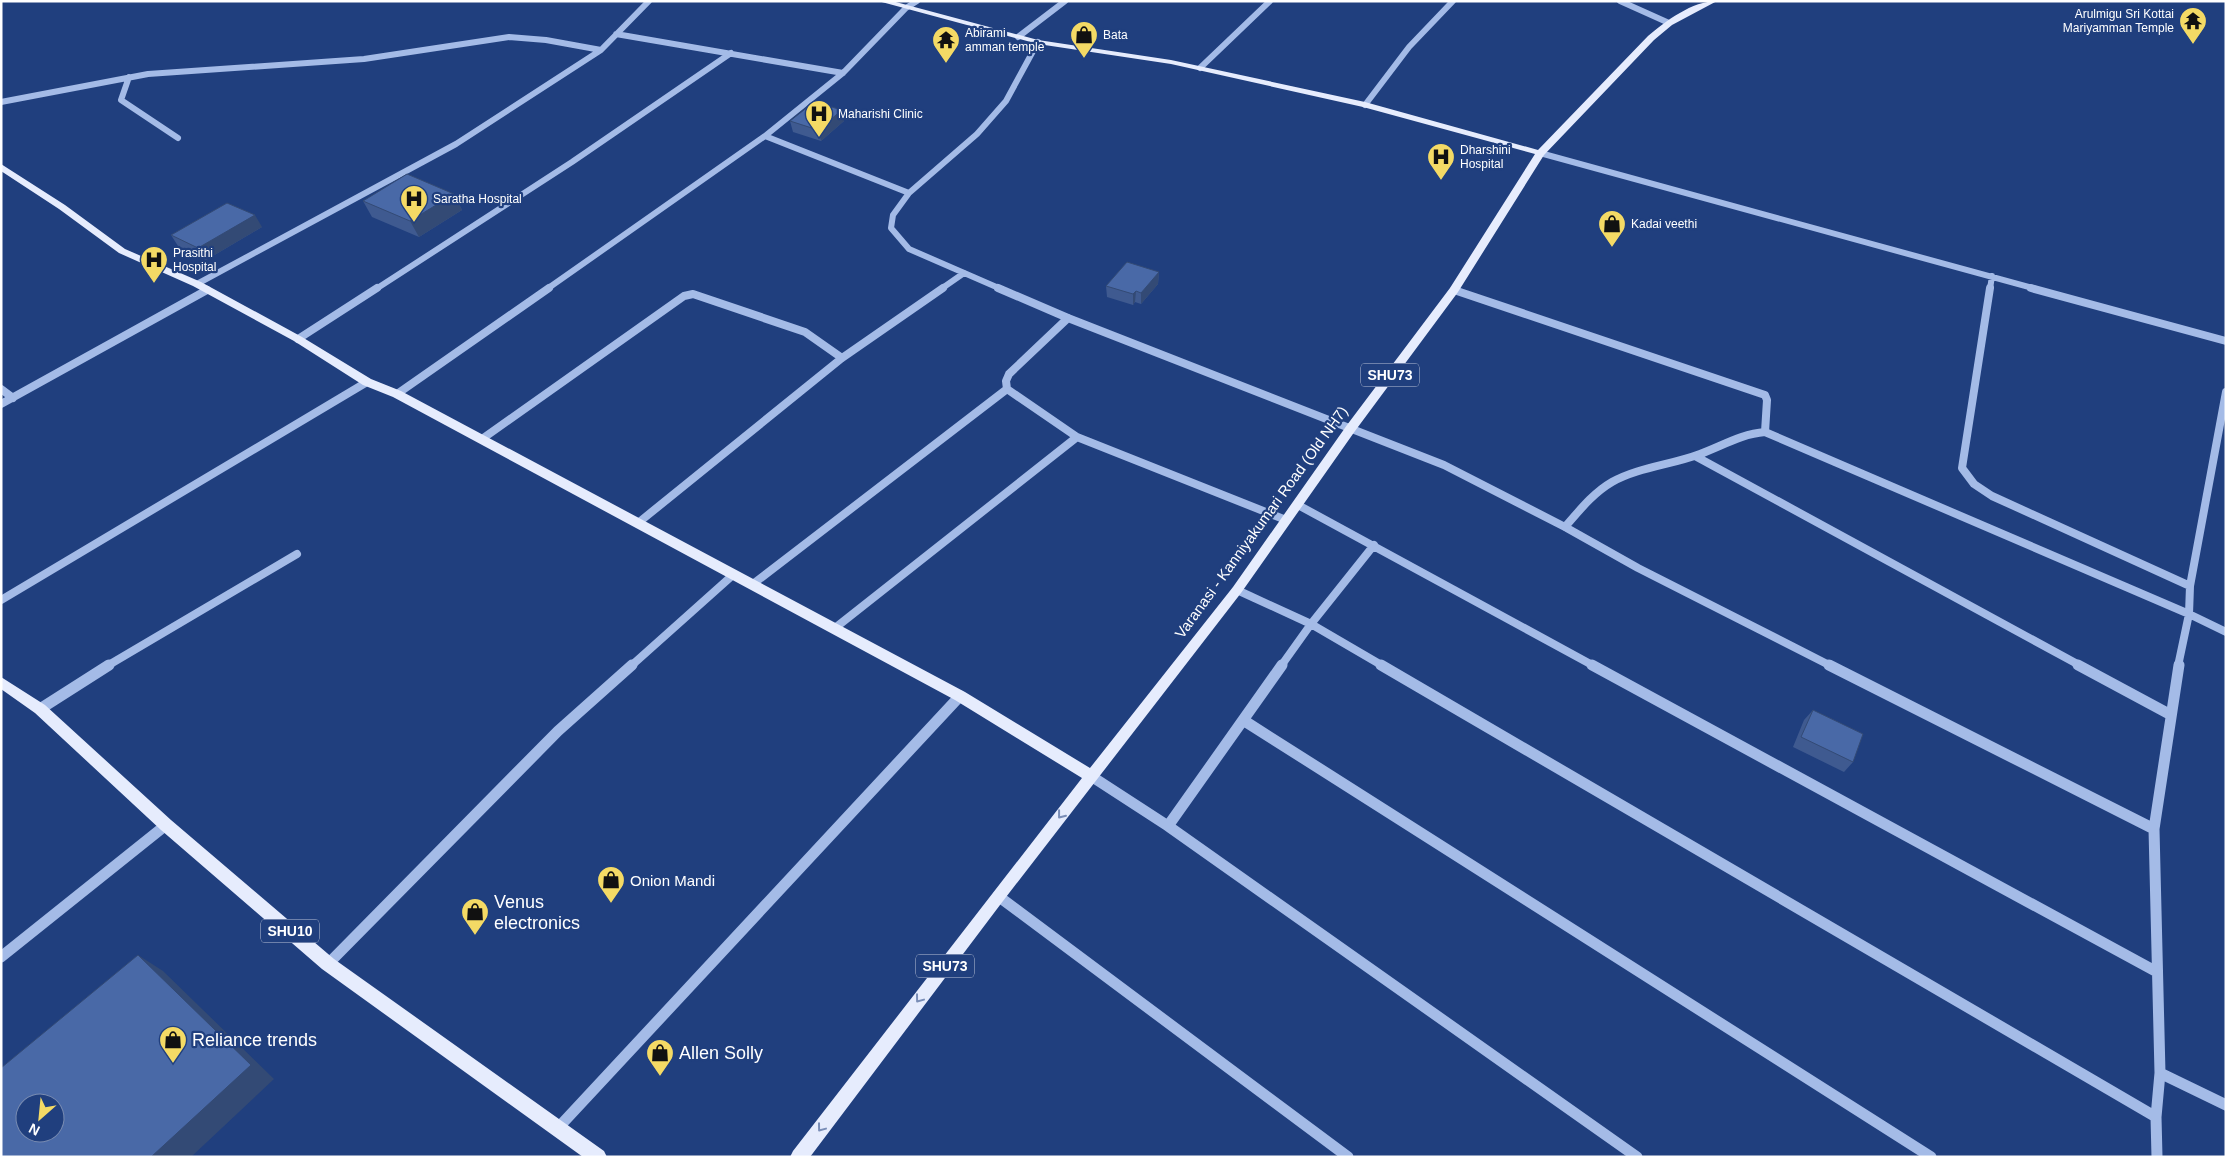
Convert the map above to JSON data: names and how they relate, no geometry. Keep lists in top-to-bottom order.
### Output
{
  "streets": {
    "main road": ["SHU73", "Varanasi - Kanniyakumari Road (Old NH7)", "SHU10"]
  },
  "places": {
    "temple": ["Arulmigu Sri Kottai Mariyamman Temple", "Abirami amman temple"],
    "shop": [
      "Bata",
      "Kadai veethi",
      "Onion Mandi",
      "Venus electronics",
      "Reliance trends",
      "Allen Solly"
    ],
    "hospital": [
      "Maharishi Clinic",
      "Dharshini Hospital",
      "Saratha Hospital",
      "Prasithi Hospital"
    ]
  },
  "north": "bottom left"
}
